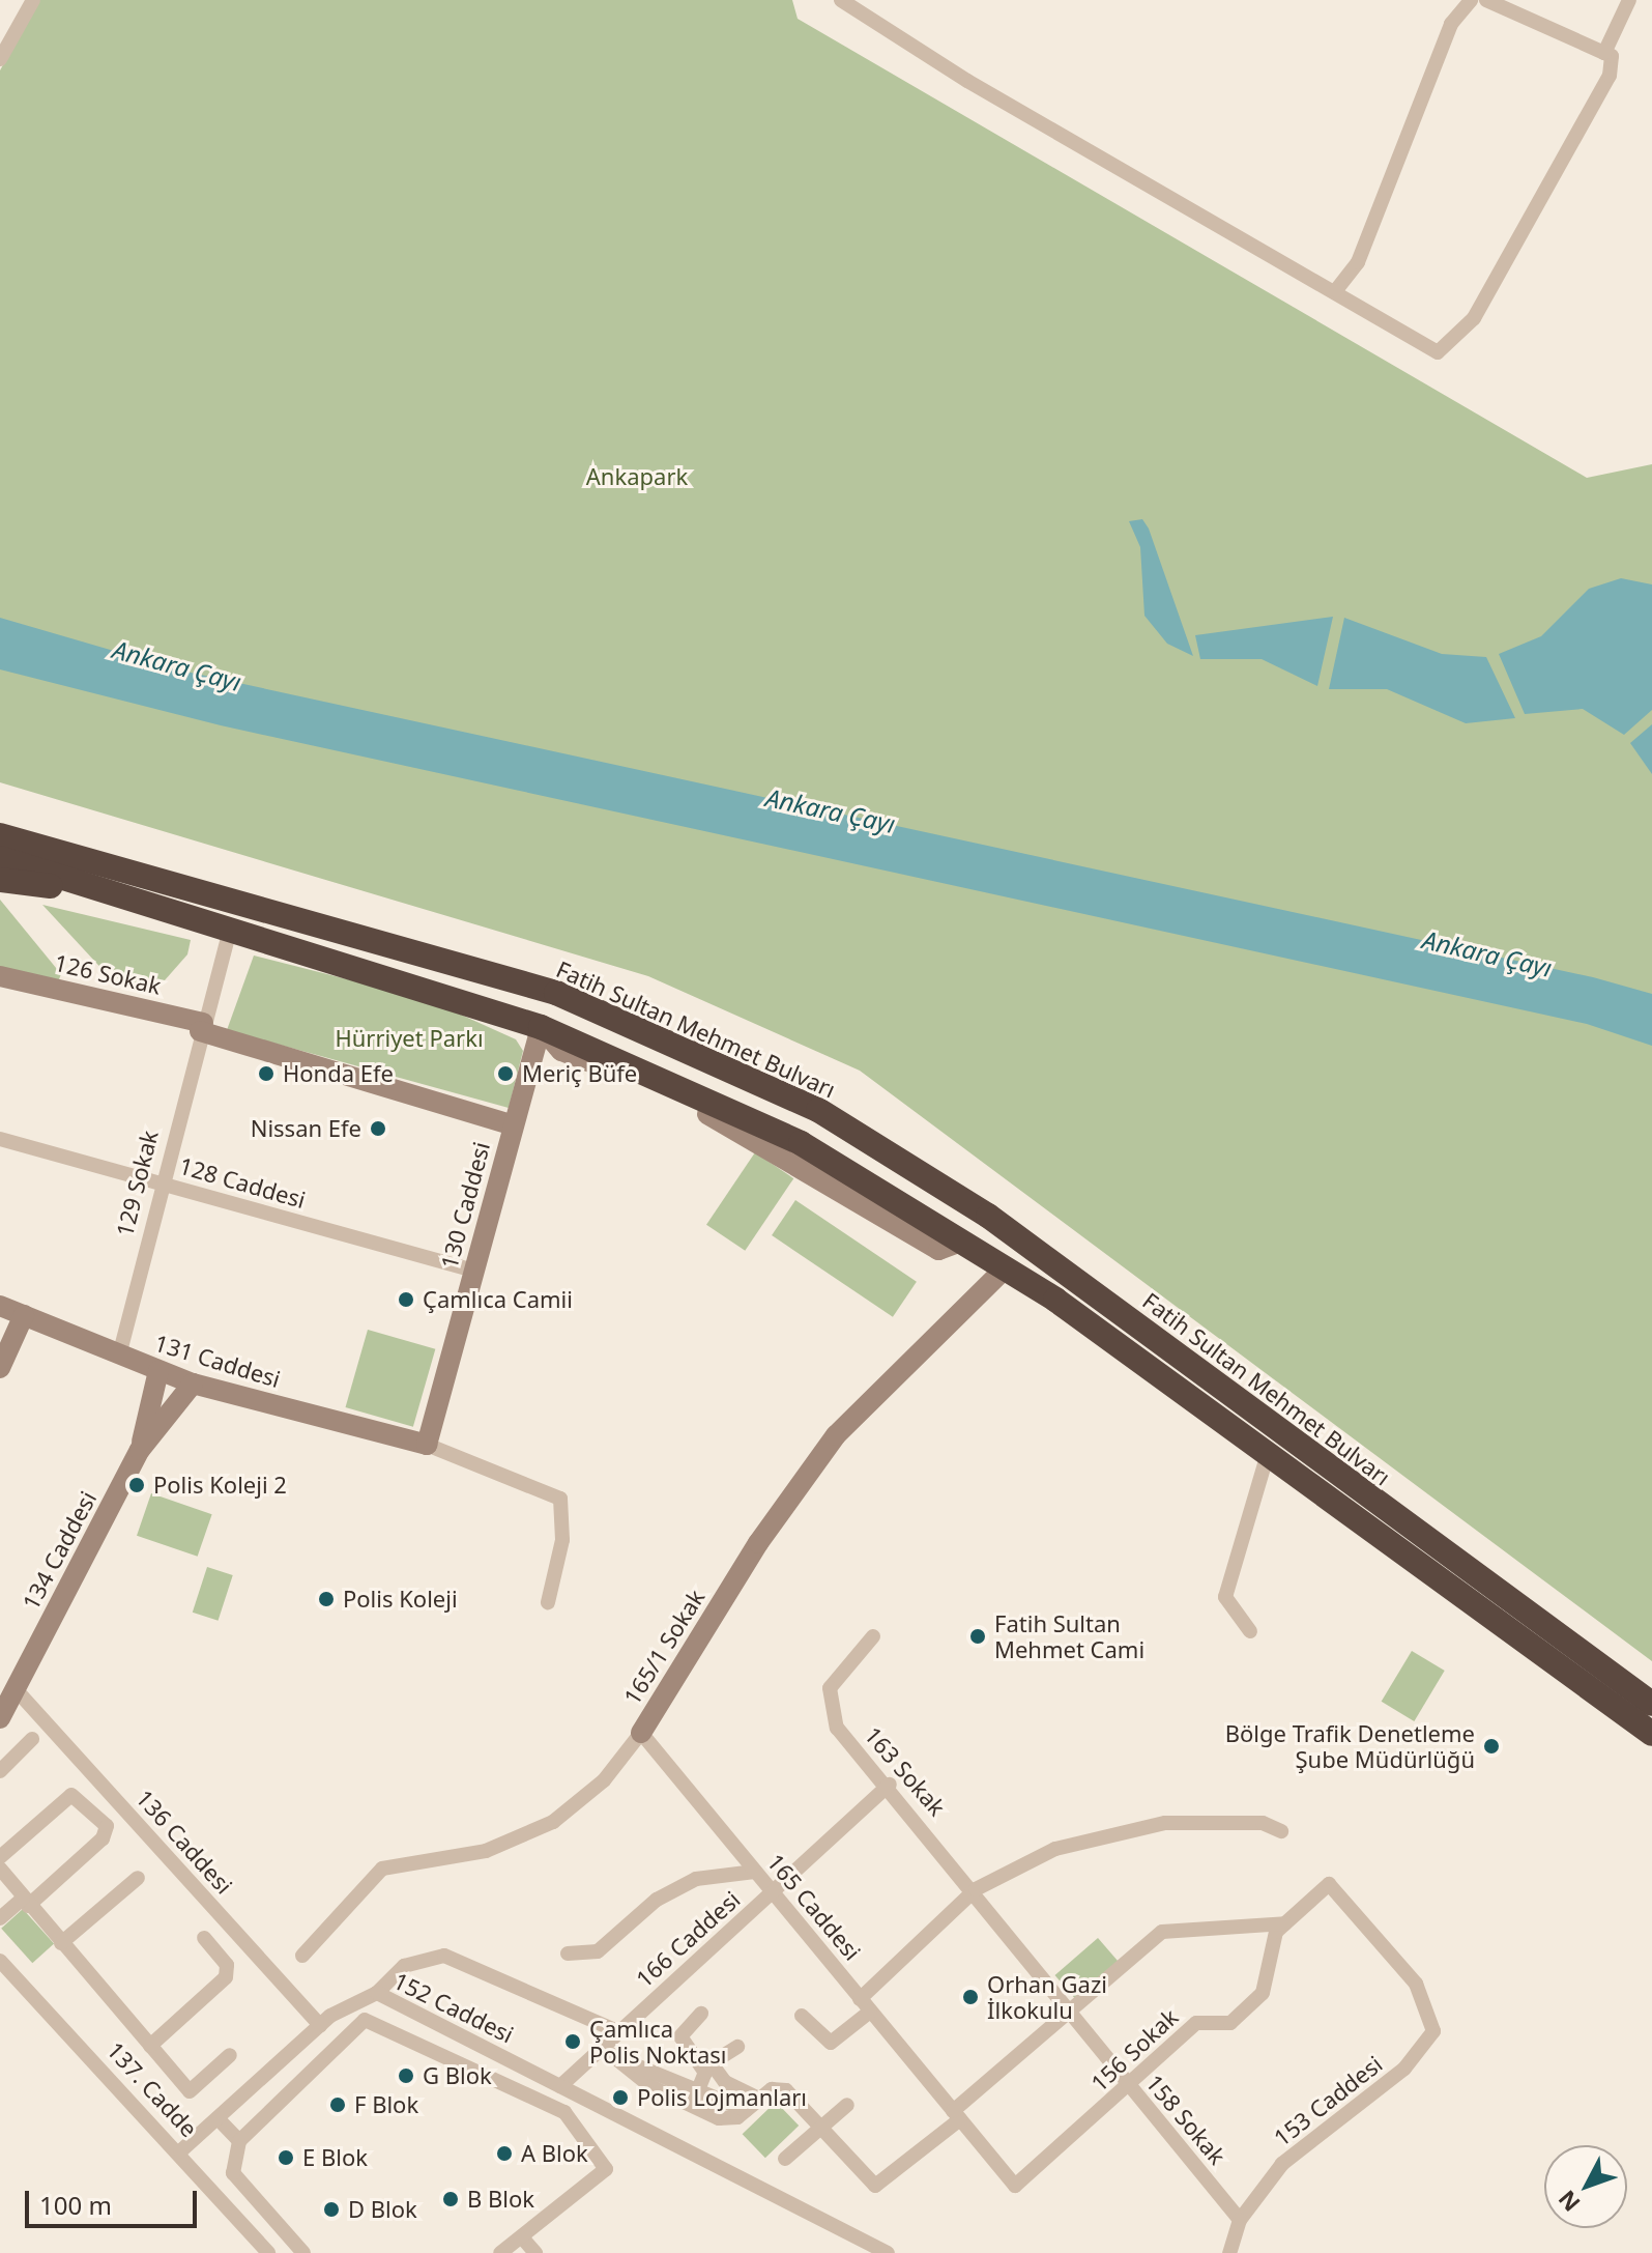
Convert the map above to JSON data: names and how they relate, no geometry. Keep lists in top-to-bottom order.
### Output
{
  "streets": {
    "highway": ["Fatih Sultan Mehmet Bulvarı"],
    "street": [
      "126 Sokak",
      "128 Caddesi",
      "129 Sokak",
      "130 Caddesi",
      "131 Caddesi",
      "134 Caddesi",
      "165/1 Sokak",
      "163 Sokak",
      "136 Caddesi",
      "165 Caddesi",
      "166 Caddesi",
      "152 Caddesi",
      "156 Sokak",
      "137. Cadde",
      "153 Caddesi",
      "158 Sokak"
    ]
  },
  "crossings": [
    ["126 Sokak", "129 Sokak"],
    ["126 Sokak", "130 Caddesi"],
    ["128 Caddesi", "129 Sokak"],
    ["128 Caddesi", "130 Caddesi"],
    ["129 Sokak", "131 Caddesi"],
    ["130 Caddesi", "131 Caddesi"],
    ["131 Caddesi", "134 Caddesi"],
    ["134 Caddesi", "136 Caddesi"],
    ["165/1 Sokak", "165 Caddesi"],
    ["163 Sokak", "166 Caddesi"],
    ["163 Sokak", "158 Sokak"],
    ["136 Caddesi", "152 Caddesi"],
    ["165 Caddesi", "166 Caddesi"],
    ["165 Caddesi", "156 Sokak"],
    ["166 Caddesi", "152 Caddesi"],
    ["152 Caddesi", "137. Cadde"],
    ["156 Sokak", "153 Caddesi"],
    ["156 Sokak", "158 Sokak"],
    ["153 Caddesi", "158 Sokak"]
  ],
  "water": ["Ankara Çayı"],
  "parks": ["Ankapark", "Hürriyet Parkı"],
  "places": [
    "Honda Efe",
    "Meriç Büfe",
    "Nissan Efe",
    "Çamlıca Camii",
    "Polis Koleji 2",
    "Polis Koleji",
    "Fatih Sultan Mehmet Cami",
    "Bölge Trafik Denetleme Şube Müdürlüğü",
    "Orhan Gazi İlkokulu",
    "Çamlıca Polis Noktası",
    "G Blok",
    "Polis Lojmanları",
    "F Blok",
    "A Blok",
    "E Blok",
    "B Blok",
    "D Blok"
  ],
  "scale_bar": "100 m",
  "north": "bottom left"
}
